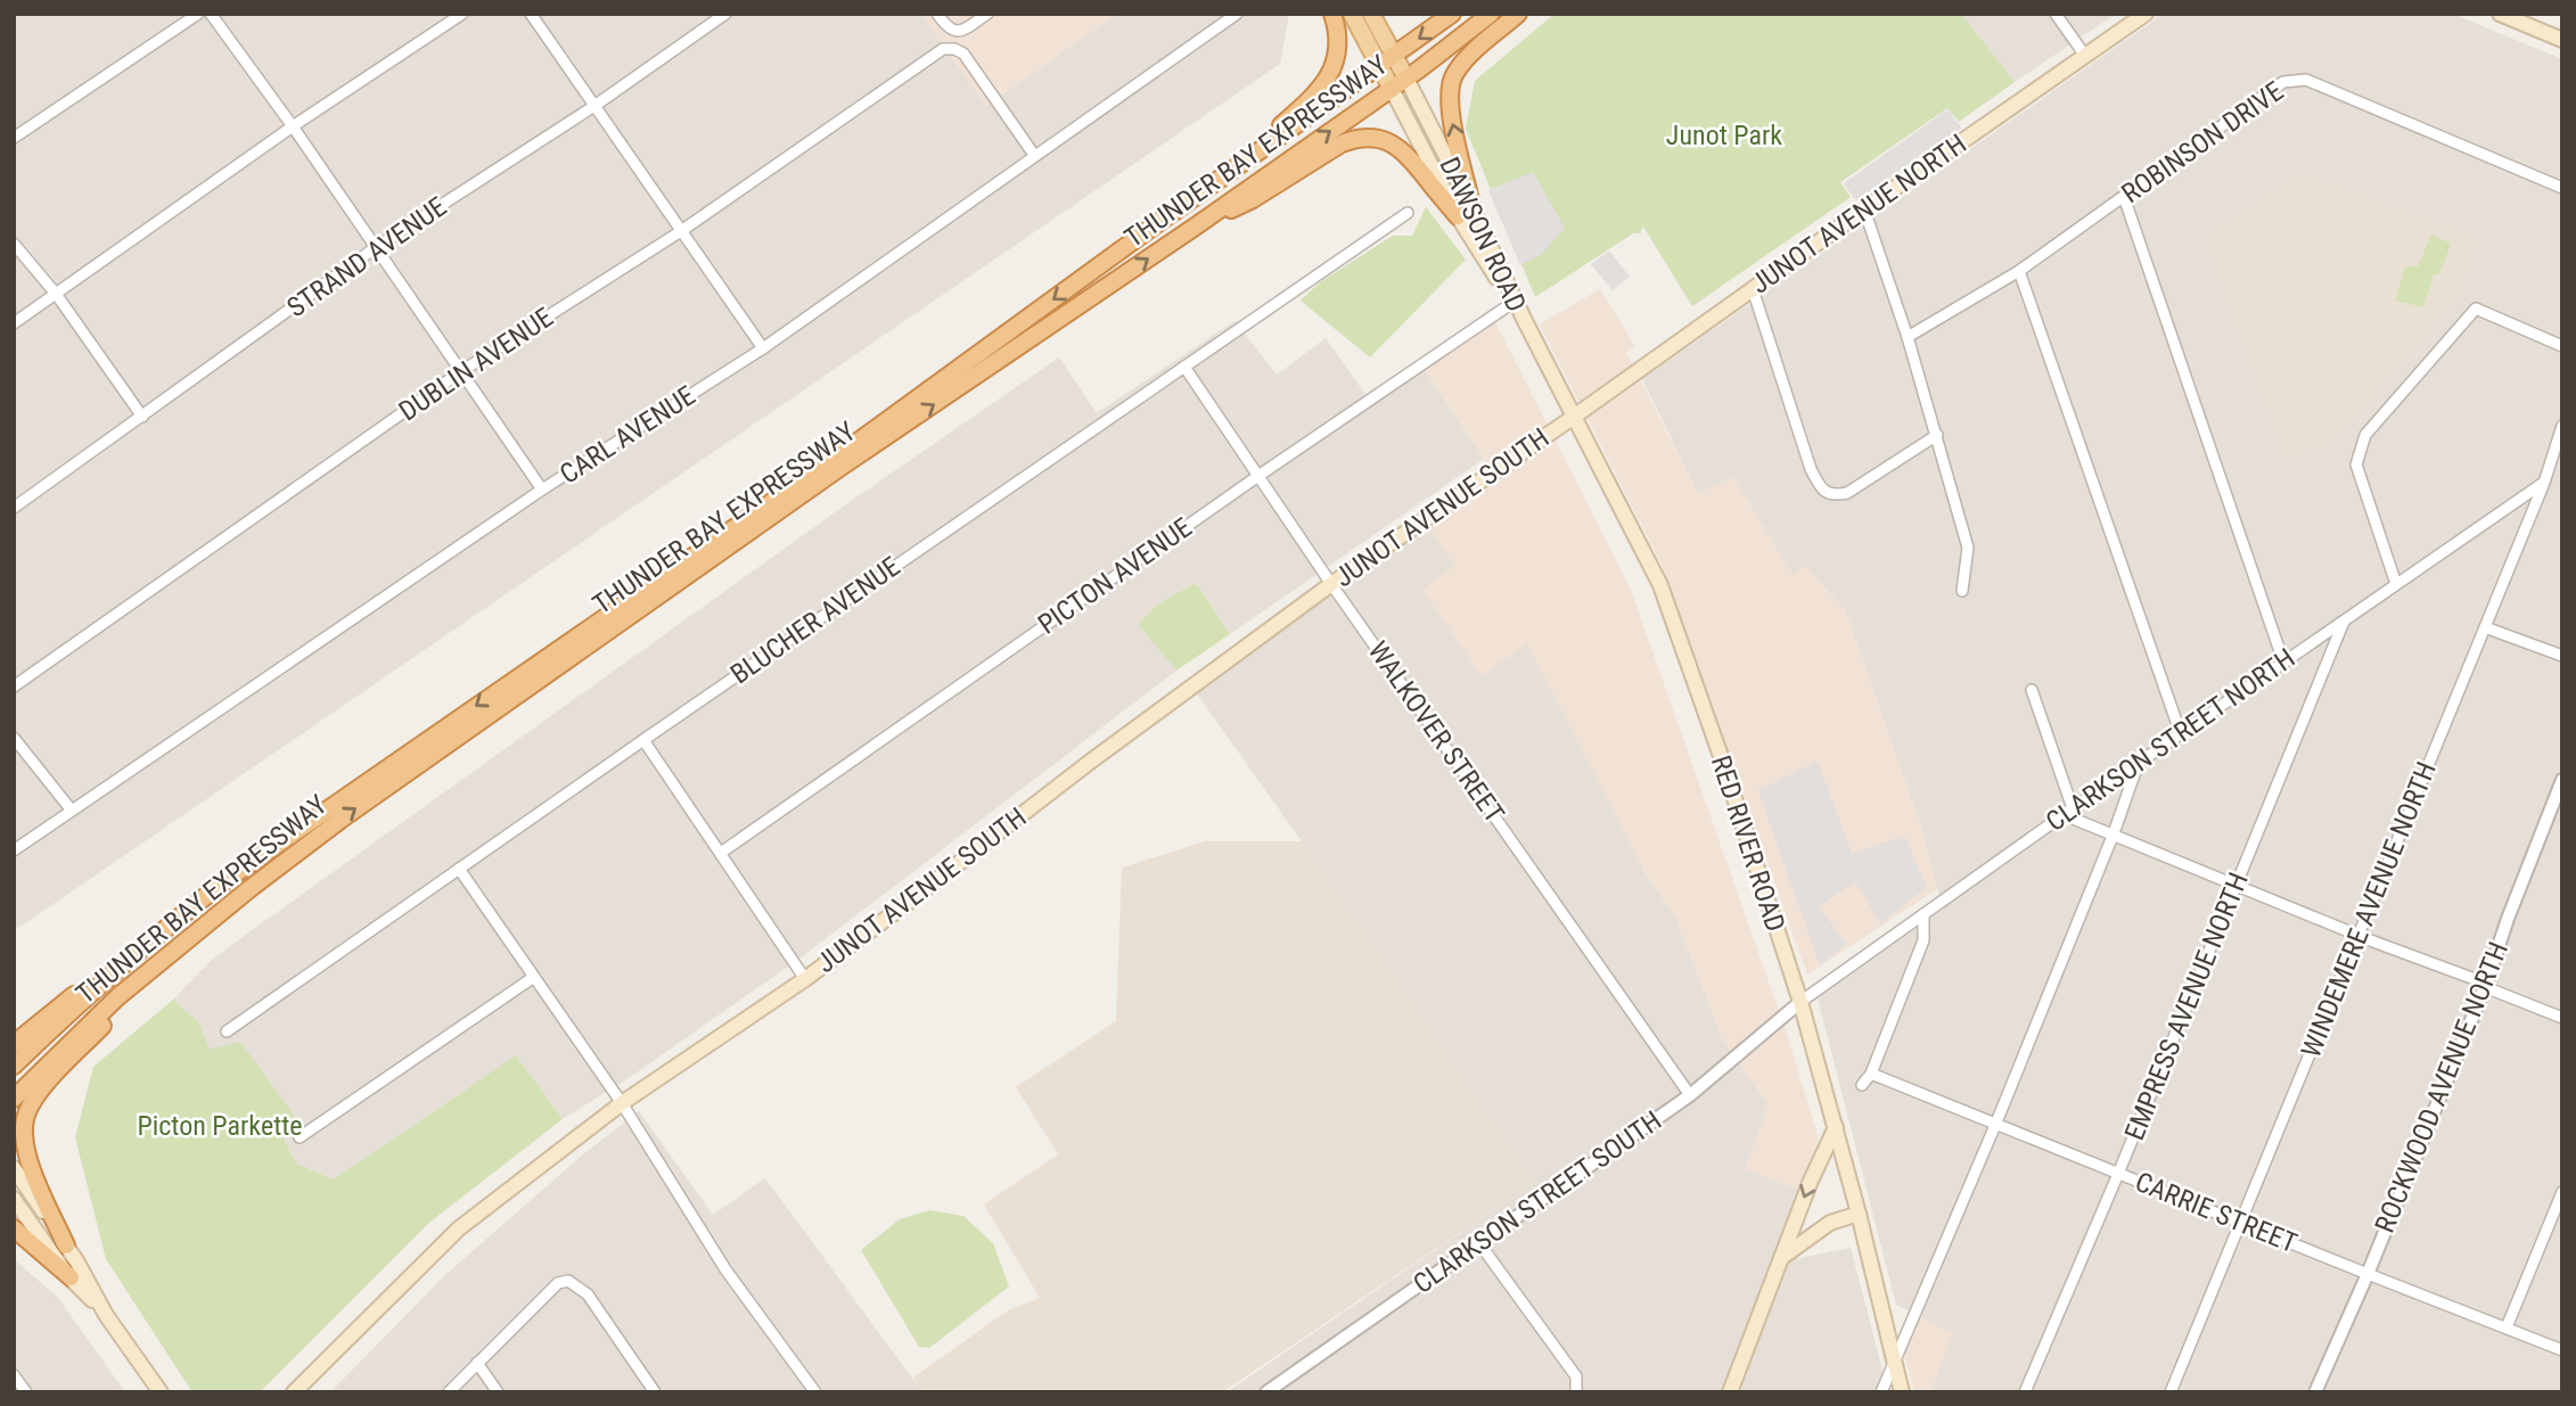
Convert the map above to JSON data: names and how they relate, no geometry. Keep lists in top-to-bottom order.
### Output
{
  "streets": {
    "highway": ["THUNDER BAY EXPRESSWAY"],
    "main road": [
      "JUNOT AVENUE NORTH",
      "DAWSON ROAD",
      "JUNOT AVENUE SOUTH",
      "RED RIVER ROAD"
    ],
    "street": [
      "ROBINSON DRIVE",
      "STRAND AVENUE",
      "DUBLIN AVENUE",
      "CARL AVENUE",
      "PICTON AVENUE",
      "BLUCHER AVENUE",
      "WALKOVER STREET",
      "CLARKSON STREET NORTH",
      "WINDEMERE AVENUE NORTH",
      "EMPRESS AVENUE NORTH",
      "ROCKWOOD AVENUE NORTH",
      "CLARKSON STREET SOUTH",
      "CARRIE STREET"
    ]
  },
  "crossings": [
    ["THUNDER BAY EXPRESSWAY", "DAWSON ROAD"],
    ["JUNOT AVENUE NORTH", "JUNOT AVENUE SOUTH"],
    ["JUNOT AVENUE NORTH", "RED RIVER ROAD"],
    ["DAWSON ROAD", "PICTON AVENUE"],
    ["DAWSON ROAD", "RED RIVER ROAD"],
    ["DUBLIN AVENUE", "CARL AVENUE"],
    ["JUNOT AVENUE SOUTH", "WALKOVER STREET"],
    ["JUNOT AVENUE SOUTH", "RED RIVER ROAD"],
    ["PICTON AVENUE", "WALKOVER STREET"],
    ["BLUCHER AVENUE", "WALKOVER STREET"],
    ["WALKOVER STREET", "CLARKSON STREET SOUTH"],
    ["CLARKSON STREET NORTH", "RED RIVER ROAD"],
    ["CLARKSON STREET NORTH", "WINDEMERE AVENUE NORTH"],
    ["CLARKSON STREET NORTH", "EMPRESS AVENUE NORTH"],
    ["CLARKSON STREET NORTH", "CLARKSON STREET SOUTH"],
    ["RED RIVER ROAD", "CLARKSON STREET SOUTH"],
    ["WINDEMERE AVENUE NORTH", "CARRIE STREET"],
    ["EMPRESS AVENUE NORTH", "CARRIE STREET"],
    ["ROCKWOOD AVENUE NORTH", "CARRIE STREET"]
  ],
  "parks": ["Junot Park", "Picton Parkette"]
}
